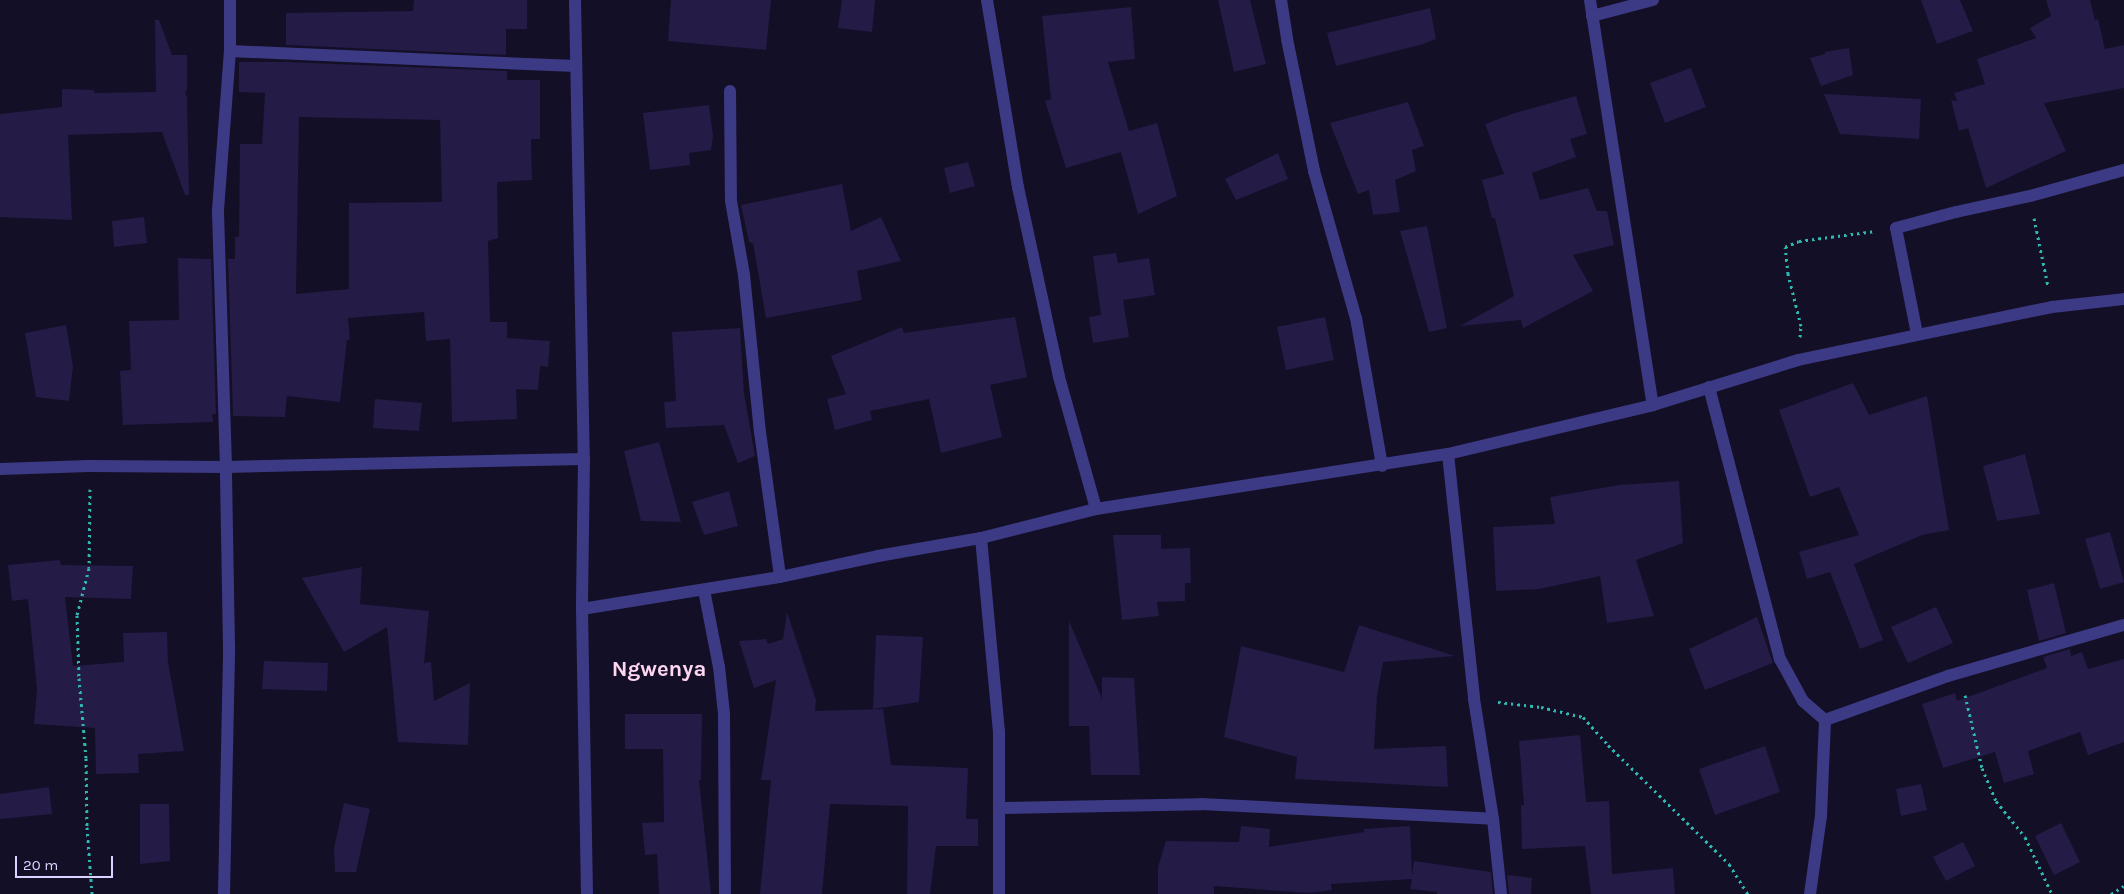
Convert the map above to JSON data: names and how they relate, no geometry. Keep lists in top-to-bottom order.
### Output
{
  "districts": ["Ngwenya"],
  "scale_bar": "20 m"
}
